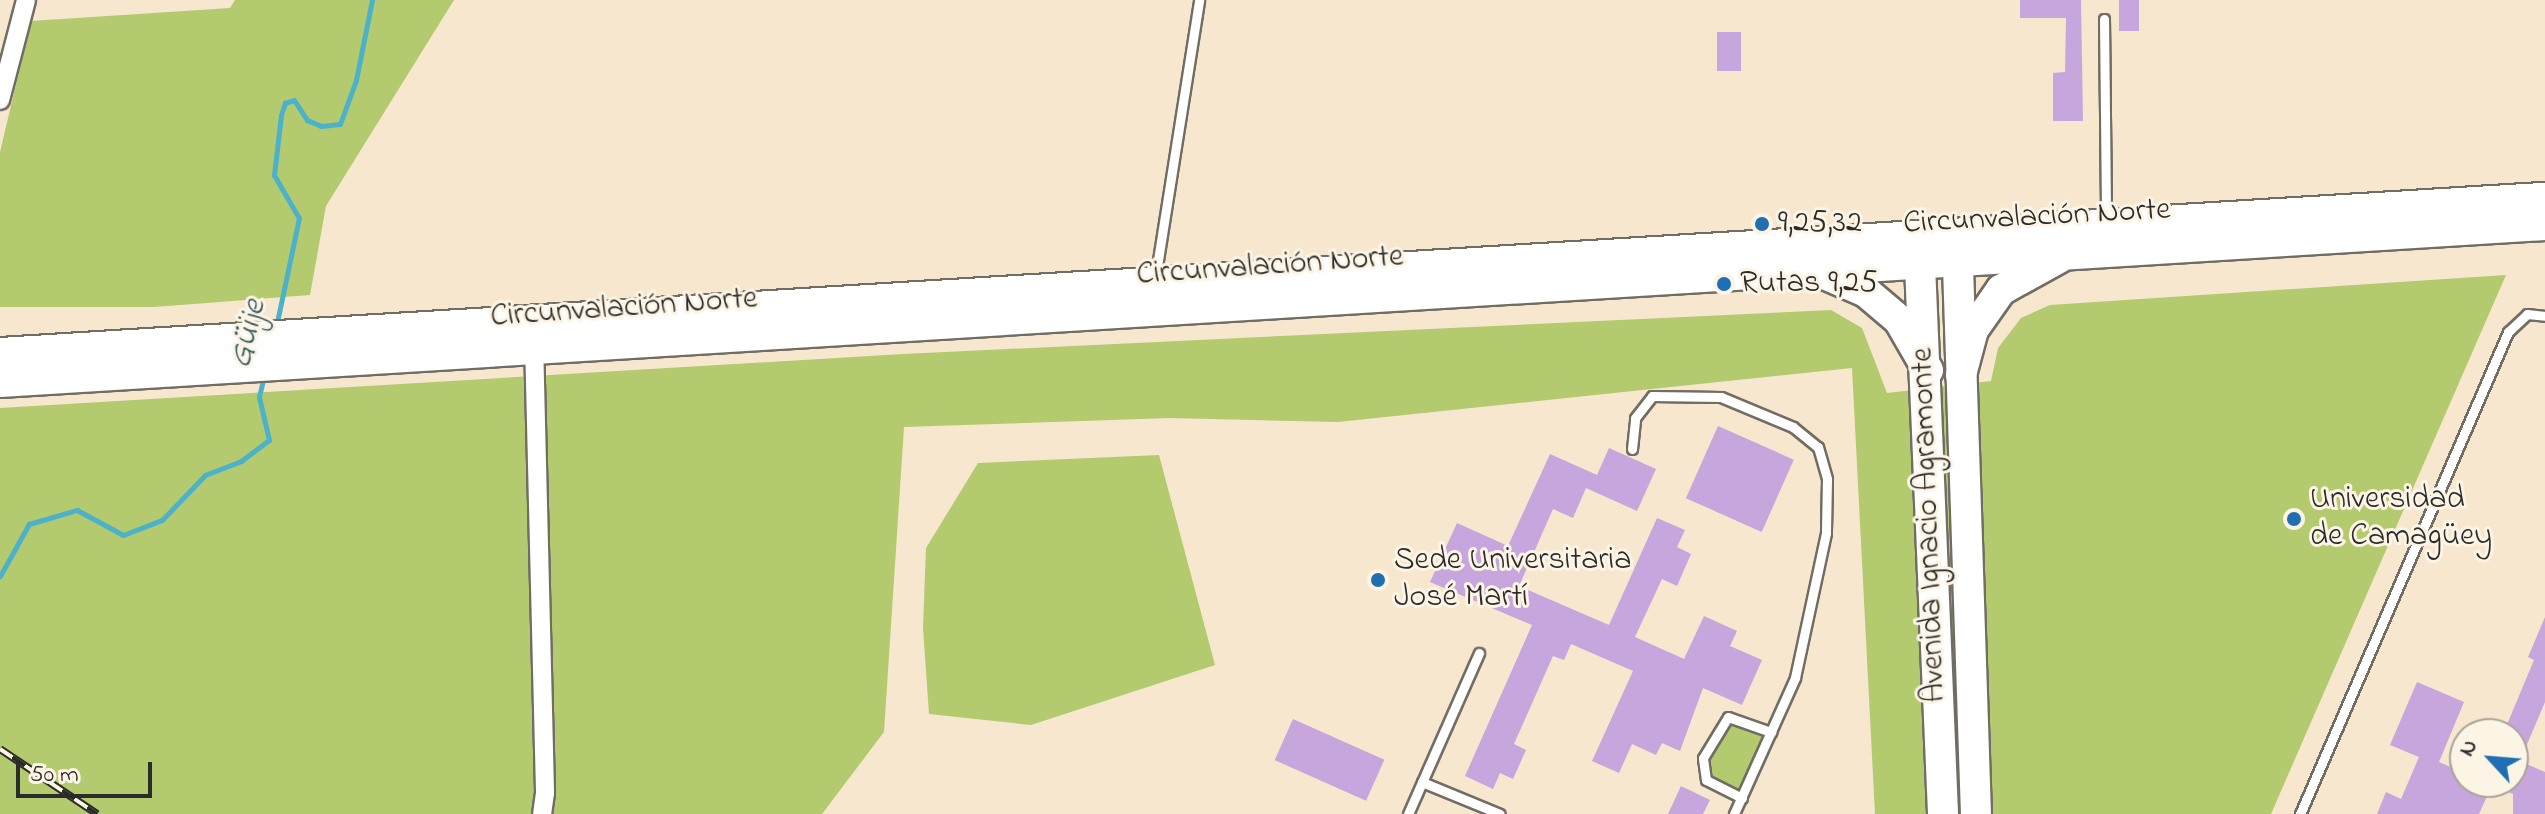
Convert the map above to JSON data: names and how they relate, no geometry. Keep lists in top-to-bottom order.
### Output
{
  "streets": {
    "main road": ["Circunvalación Norte", "Avenida Ignacio Agramonte"]
  },
  "crossings": [
    ["Circunvalación Norte", "Avenida Ignacio Agramonte"]
  ],
  "water": ["Güije"],
  "places": [
    "9,25,32",
    "Rutas 9,25",
    "Universidad de Camagüey",
    "Sede Universitaria José Martí"
  ],
  "scale_bar": "50 m",
  "north": "top left"
}
